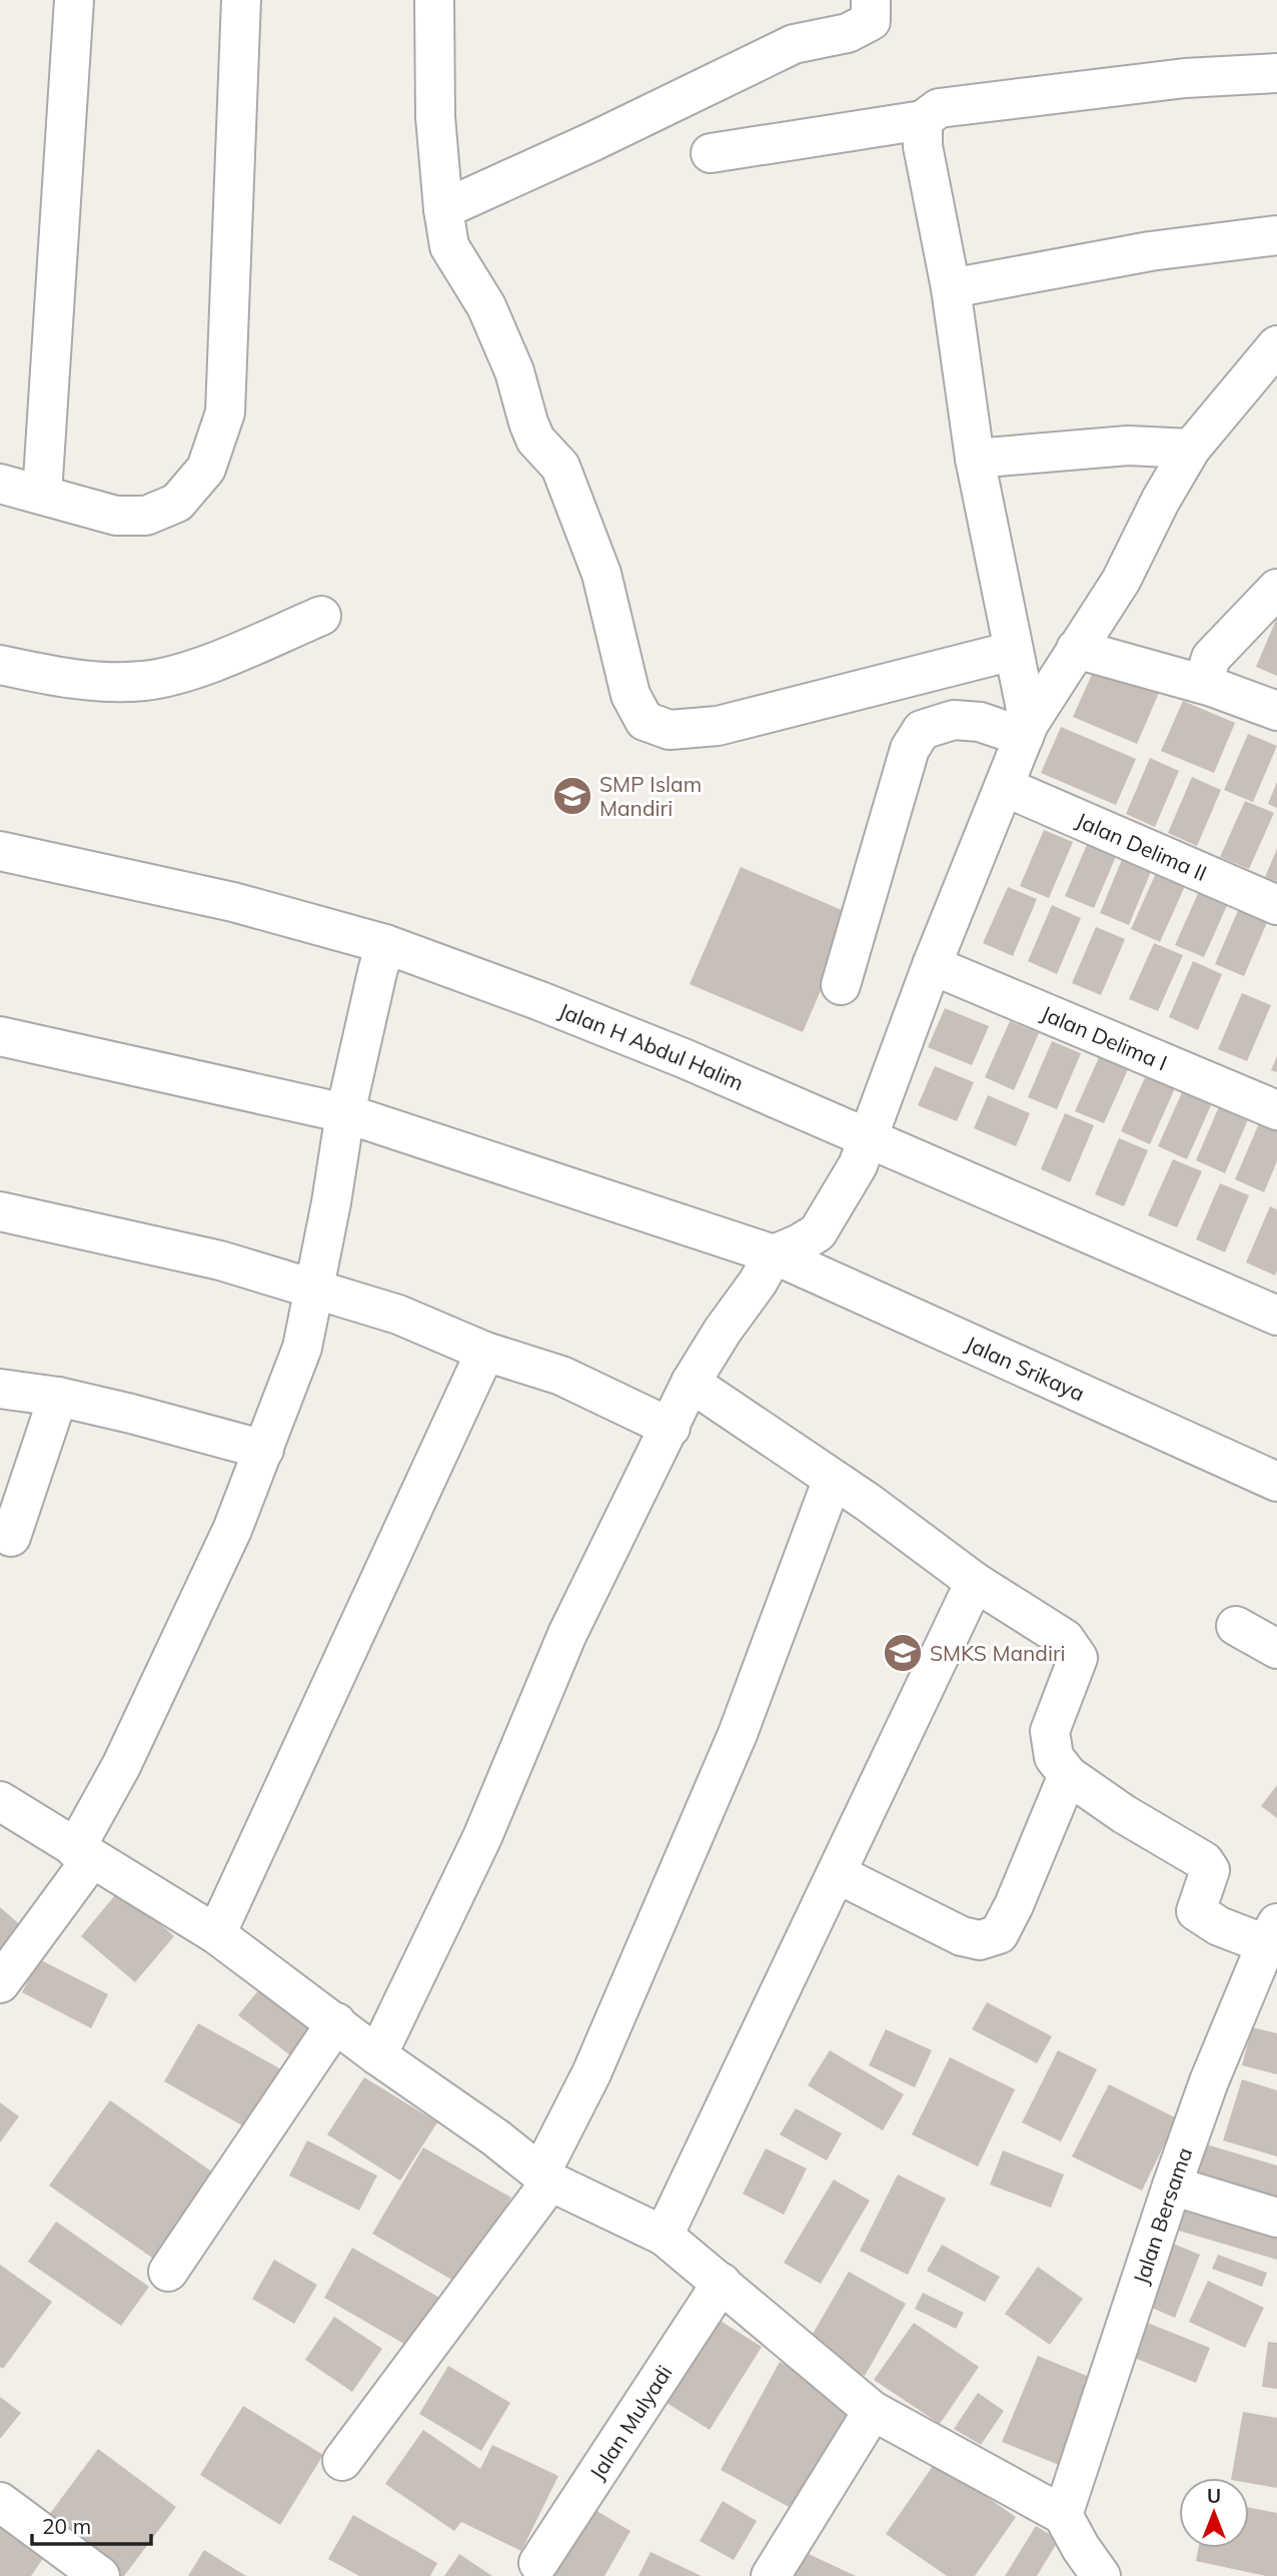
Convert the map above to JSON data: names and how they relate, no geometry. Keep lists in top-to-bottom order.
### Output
{
  "streets": {
    "street": [
      "Jalan Delima II",
      "Jalan Delima I",
      "Jalan H Abdul Halim",
      "Jalan Srikaya",
      "Jalan Bersama",
      "Jalan Mulyadi"
    ]
  },
  "places": {
    "school or university": ["SMP Islam Mandiri", "SMKS Mandiri"]
  },
  "scale_bar": "20 m",
  "north": "top"
}
